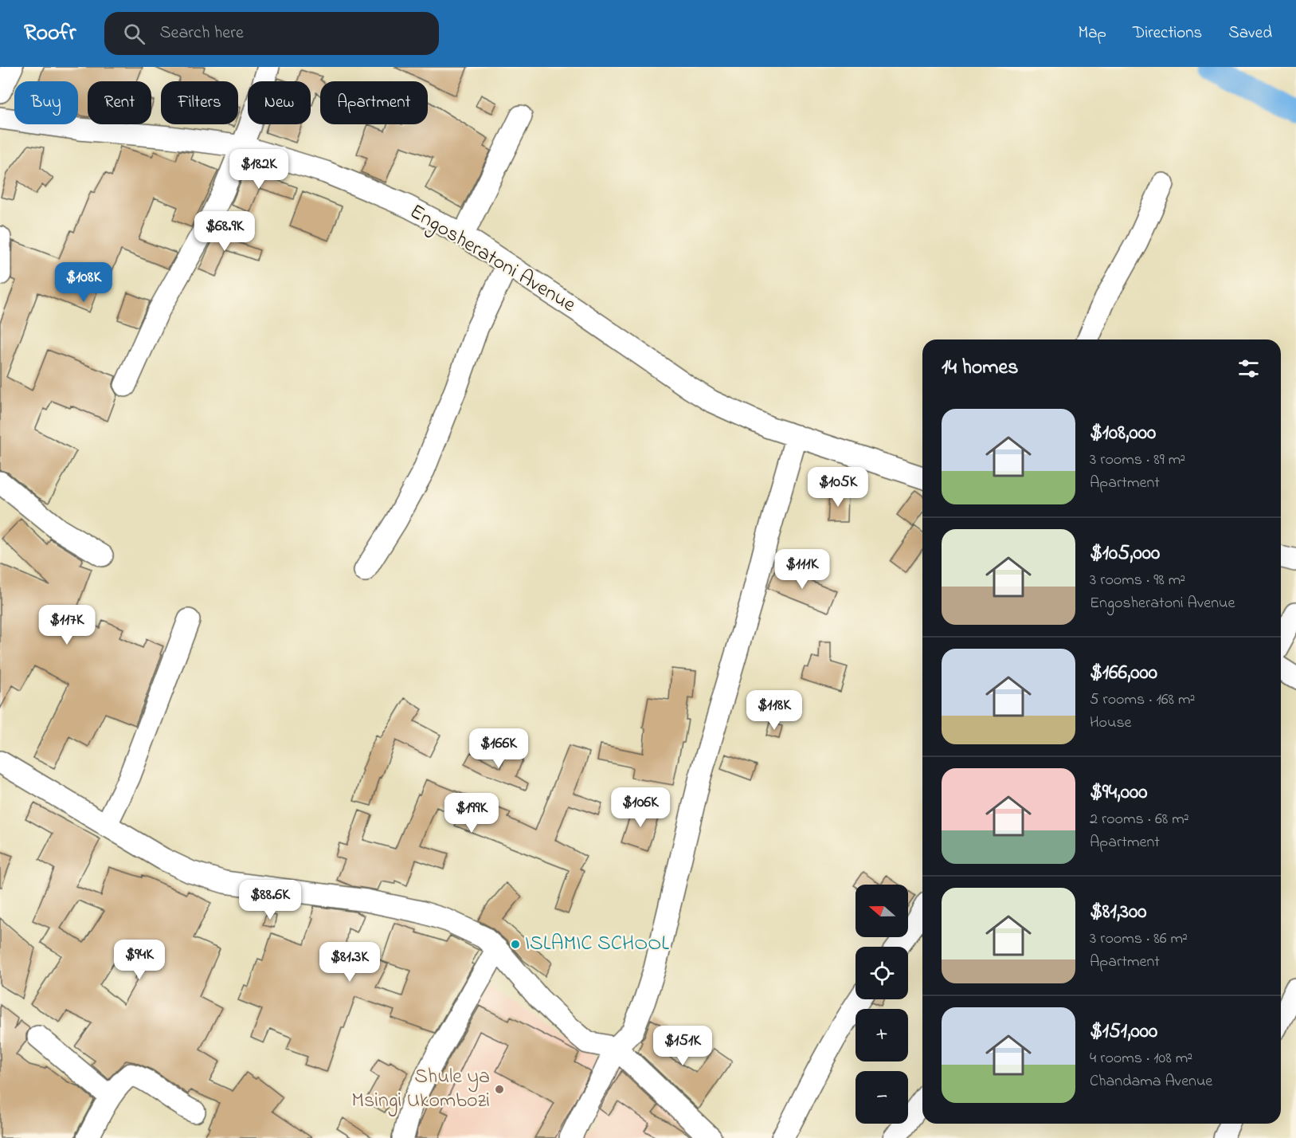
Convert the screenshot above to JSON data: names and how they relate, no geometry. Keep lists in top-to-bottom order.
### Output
{
  "streets": {
    "street": ["Engosheratoni Avenue"]
  },
  "places": ["ISLAMIC SCHOOL", "Shule ya Msingi Ukombozi"],
  "north": "left",
  "page": {
    "header": "Roofr",
    "search": "Search here",
    "nav": ["Map", "Directions", "Saved"],
    "chip": [
      "Buy",
      "Rent",
      "Filters",
      "New",
      "Apartment"
    ],
    "price": [
      "$182K",
      "$68.9K",
      "$108K",
      "$105K",
      "$111K",
      "$117K",
      "$118K",
      "$166K",
      "$106K",
      "$199K",
      "$88.6K",
      "$94K",
      "$81.3K",
      "$151K"
    ],
    "heading": "14 homes",
    "list": [
      {
        "name": "$108,000",
        "note": "3 rooms · 89 m² · Apartment"
      },
      {
        "name": "$105,000",
        "note": "3 rooms · 98 m² · Engosheratoni Avenue"
      },
      {
        "name": "$166,000",
        "note": "5 rooms · 168 m² · House"
      },
      {
        "name": "$94,000",
        "note": "2 rooms · 68 m² · Apartment"
      },
      {
        "name": "$81,300",
        "note": "3 rooms · 86 m² · Apartment"
      },
      {
        "name": "$151,000",
        "note": "4 rooms · 108 m² · Chandama Avenue"
      }
    ],
    "map_buttons": ["+", "−"]
  }
}
